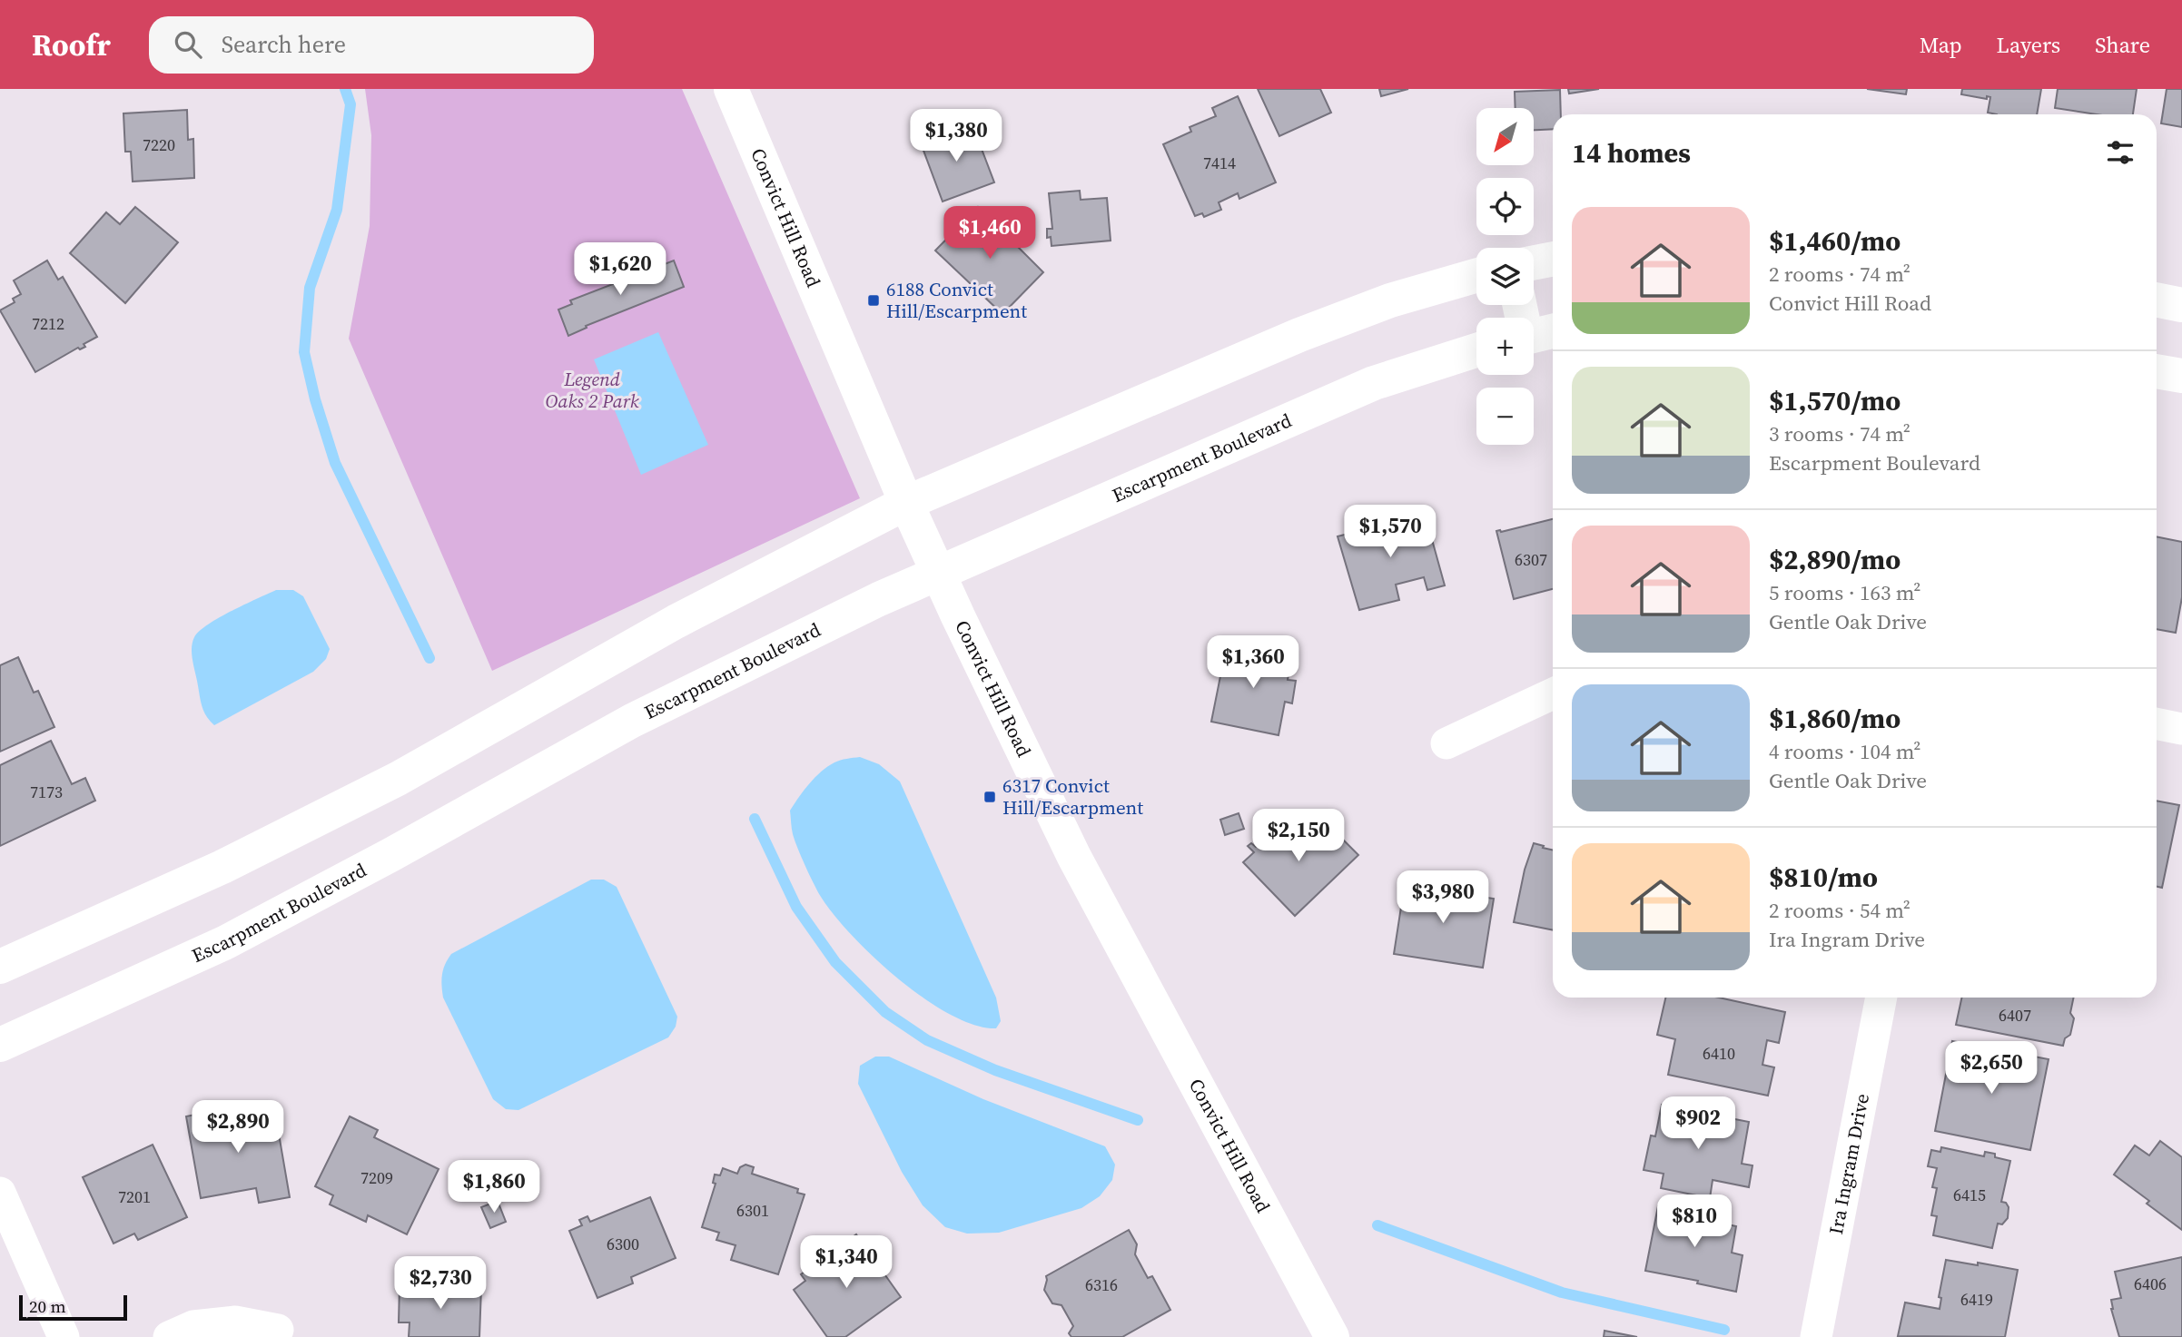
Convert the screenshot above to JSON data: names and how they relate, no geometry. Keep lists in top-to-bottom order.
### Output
{
  "streets": {
    "main road": ["Convict Hill Road", "Escarpment Boulevard"],
    "street": ["Ira Ingram Drive"]
  },
  "crossings": [
    ["Convict Hill Road", "Escarpment Boulevard"]
  ],
  "parks": ["Legend Oaks 2 Park"],
  "places": {
    "transit": ["6188 Convict Hill/Escarpment", "6317 Convict Hill/Escarpment"]
  },
  "house_numbers": [
    "7220",
    "7414",
    "7212",
    "6307",
    "7173",
    "6407",
    "6410",
    "7209",
    "6415",
    "7201",
    "6301",
    "6300",
    "6406",
    "6316",
    "6419"
  ],
  "scale_bar": "20 m",
  "north": "bottom left",
  "page": {
    "header": "Roofr",
    "search": "Search here",
    "nav": ["Map", "Layers", "Share"],
    "map_buttons": ["+", "−"],
    "price": [
      "$1,380",
      "$1,460",
      "$1,620",
      "$1,570",
      "$1,360",
      "$2,150",
      "$3,980",
      "$2,650",
      "$902",
      "$2,890",
      "$1,860",
      "$810",
      "$1,340",
      "$2,730"
    ],
    "heading": "14 homes",
    "list": [
      {
        "name": "$1,460/mo",
        "note": "2 rooms · 74 m² · Convict Hill Road"
      },
      {
        "name": "$1,570/mo",
        "note": "3 rooms · 74 m² · Escarpment Boulevard"
      },
      {
        "name": "$2,890/mo",
        "note": "5 rooms · 163 m² · Gentle Oak Drive"
      },
      {
        "name": "$1,860/mo",
        "note": "4 rooms · 104 m² · Gentle Oak Drive"
      },
      {
        "name": "$810/mo",
        "note": "2 rooms · 54 m² · Ira Ingram Drive"
      }
    ],
    "scale": "20 m"
  }
}
